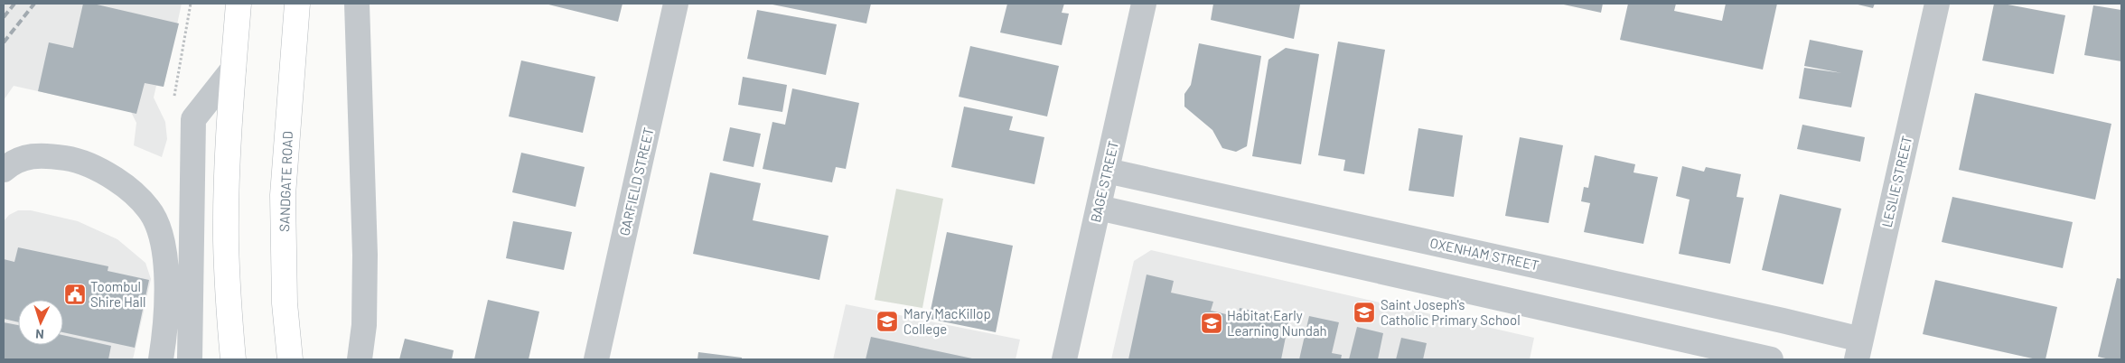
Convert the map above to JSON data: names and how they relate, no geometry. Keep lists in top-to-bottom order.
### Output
{
  "streets": {
    "highway": ["SANDGATE ROAD"],
    "street": [
      "GARFIELD STREET",
      "BAGE STREET",
      "LESLIE STREET",
      "OXENHAM STREET"
    ]
  },
  "crossings": [
    ["BAGE STREET", "OXENHAM STREET"],
    ["LESLIE STREET", "OXENHAM STREET"]
  ],
  "places": {
    "public building": ["Toombul Shire Hall"],
    "school or university": ["Saint Joseph's Catholic Primary School", "Mary MacKillop College", "Habitat Early Learning Nundah"]
  },
  "north": "bottom"
}
